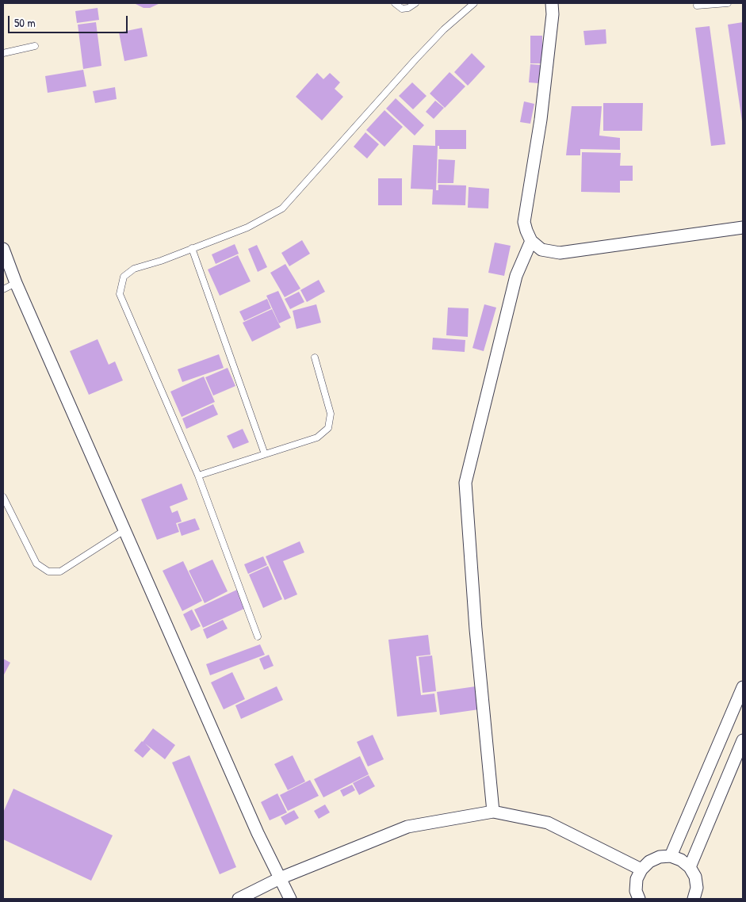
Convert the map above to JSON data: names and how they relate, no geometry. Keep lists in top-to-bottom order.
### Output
{
  "scale_bar": "50 m"
}
